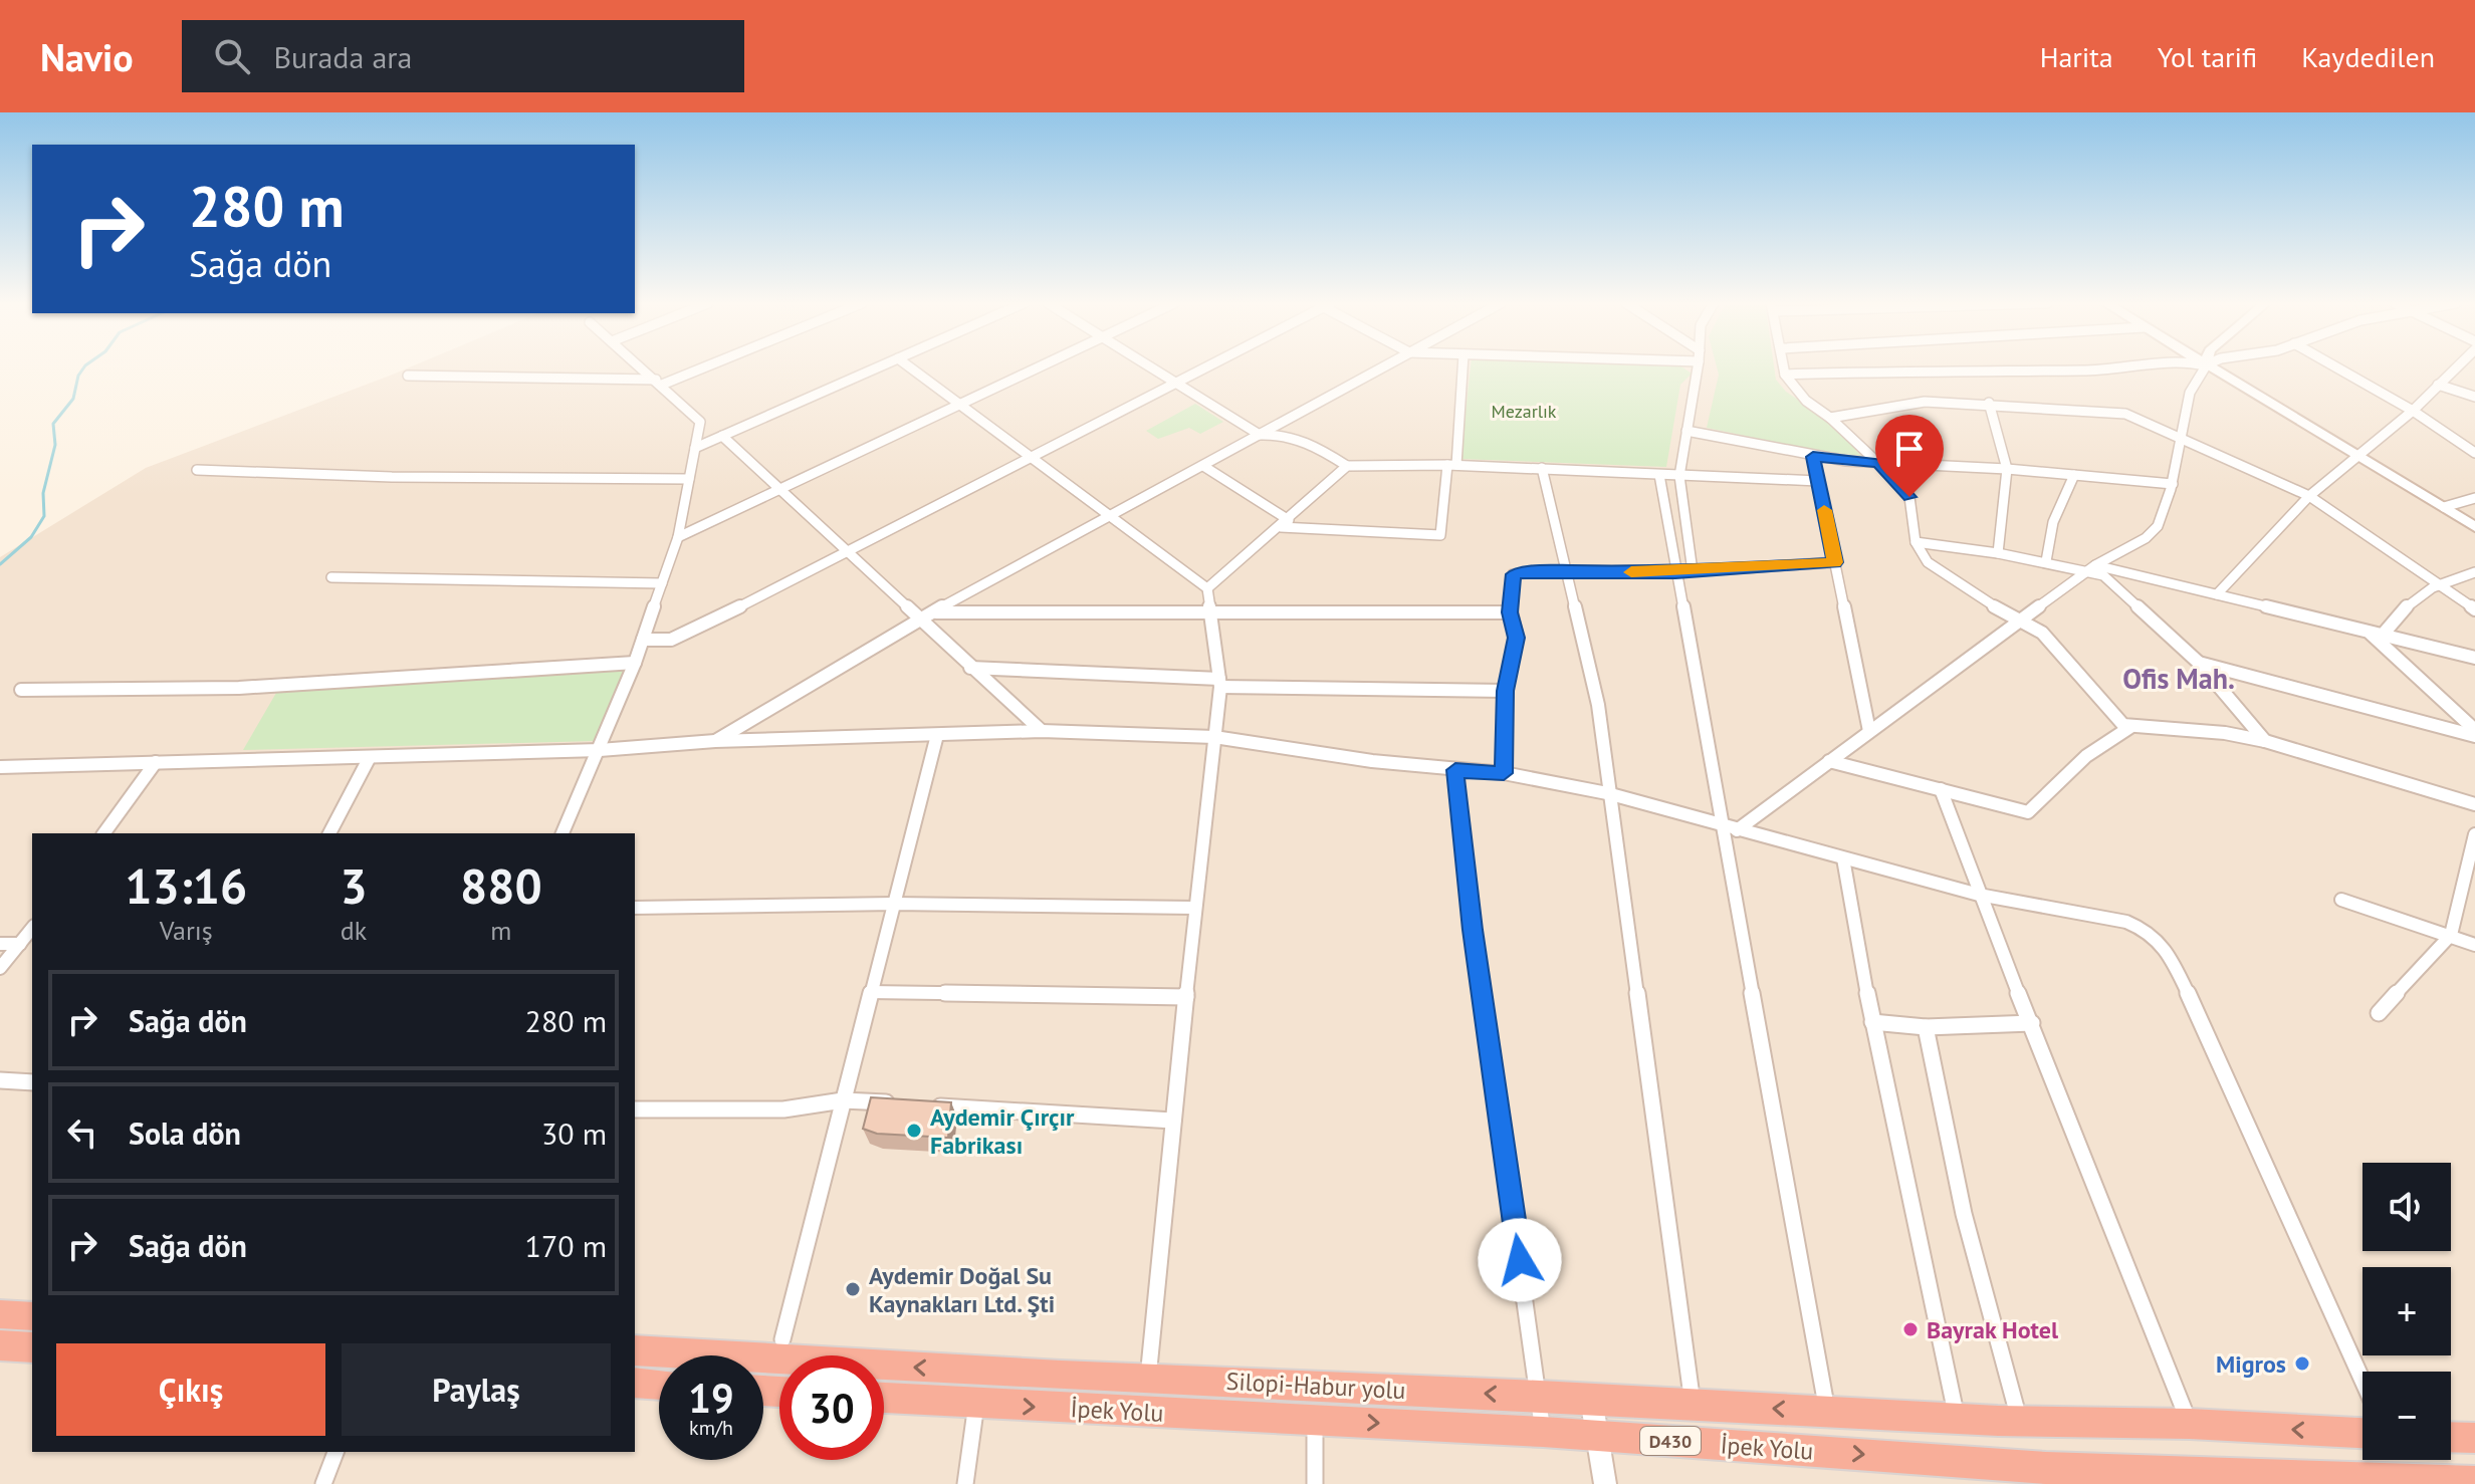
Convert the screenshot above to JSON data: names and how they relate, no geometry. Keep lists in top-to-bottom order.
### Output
{
  "streets": {
    "highway": ["Silopi-Habur yolu", "İpek Yolu", "D430"]
  },
  "crossings": [
    ["Silopi-Habur yolu", "D430"]
  ],
  "one_way": ["Silopi-Habur yolu", "İpek Yolu"],
  "districts": ["Ofis Mah."],
  "parks": ["Mezarlık"],
  "places": [
    "Aydemir Çırçır Fabrikası",
    "Aydemir Doğal Su Kaynakları Ltd. Şti",
    "Bayrak Hotel",
    "Migros"
  ],
  "page": {
    "header": "Navio",
    "search": "Burada ara",
    "nav": ["Harita", "Yol tarifi", "Kaydedilen"],
    "turn": ["280 m", "Sağa dön"],
    "eta": [
      "13:16",
      "Varış",
      "3",
      "dk",
      "880",
      "m"
    ],
    "list": [
      {
        "name": "Sağa dön",
        "value": "280 m"
      },
      {
        "name": "Sola dön",
        "value": "30 m"
      },
      {
        "name": "Sağa dön",
        "value": "170 m"
      }
    ],
    "map_buttons": ["+", "−"],
    "buttons": ["Çıkış", "Paylaş"],
    "speed": "19 km/h",
    "limit": "30"
  }
}
